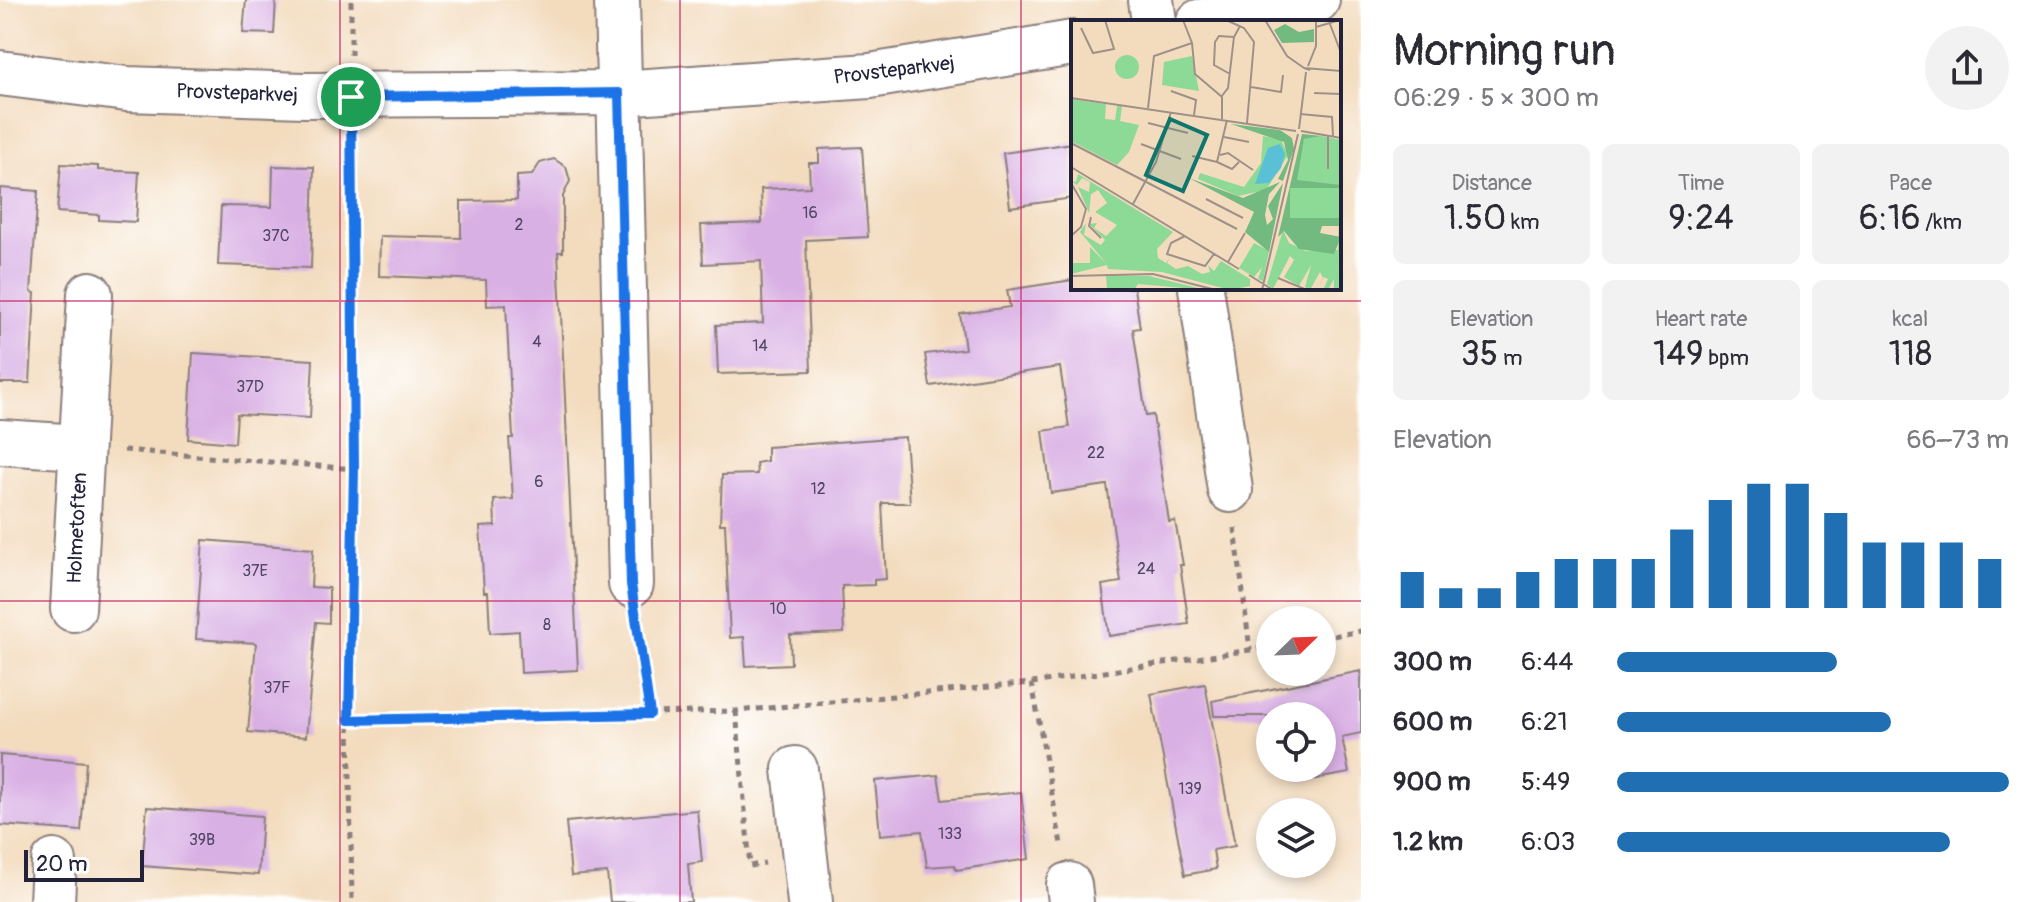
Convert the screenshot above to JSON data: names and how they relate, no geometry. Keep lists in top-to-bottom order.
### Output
{
  "streets": {
    "street": ["Provsteparkvej", "Holmetoften"]
  },
  "house_numbers": [
    "16",
    "2",
    "37C",
    "4",
    "14",
    "37D",
    "22",
    "6",
    "12",
    "24",
    "37E",
    "10",
    "8",
    "37F",
    "139",
    "133",
    "39B"
  ],
  "scale_bar": "20 m",
  "north": "top right",
  "page": {
    "heading": ["Morning run", "06:29 · 5 × 300 m"],
    "stats": [
      ["Distance", "1.50 km"],
      ["Time", "9:24"],
      ["Pace", "6:16 /km"],
      ["Elevation", "35 m"],
      ["Heart rate", "149 bpm"],
      ["kcal", "118"]
    ],
    "chart": ["Elevation", "66–73 m"],
    "list": [
      {
        "name": "300 m",
        "note": "6:44"
      },
      {
        "name": "600 m",
        "note": "6:21"
      },
      {
        "name": "900 m",
        "note": "5:49"
      },
      {
        "name": "1.2 km",
        "note": "6:03"
      }
    ],
    "scale": "20 m"
  }
}
